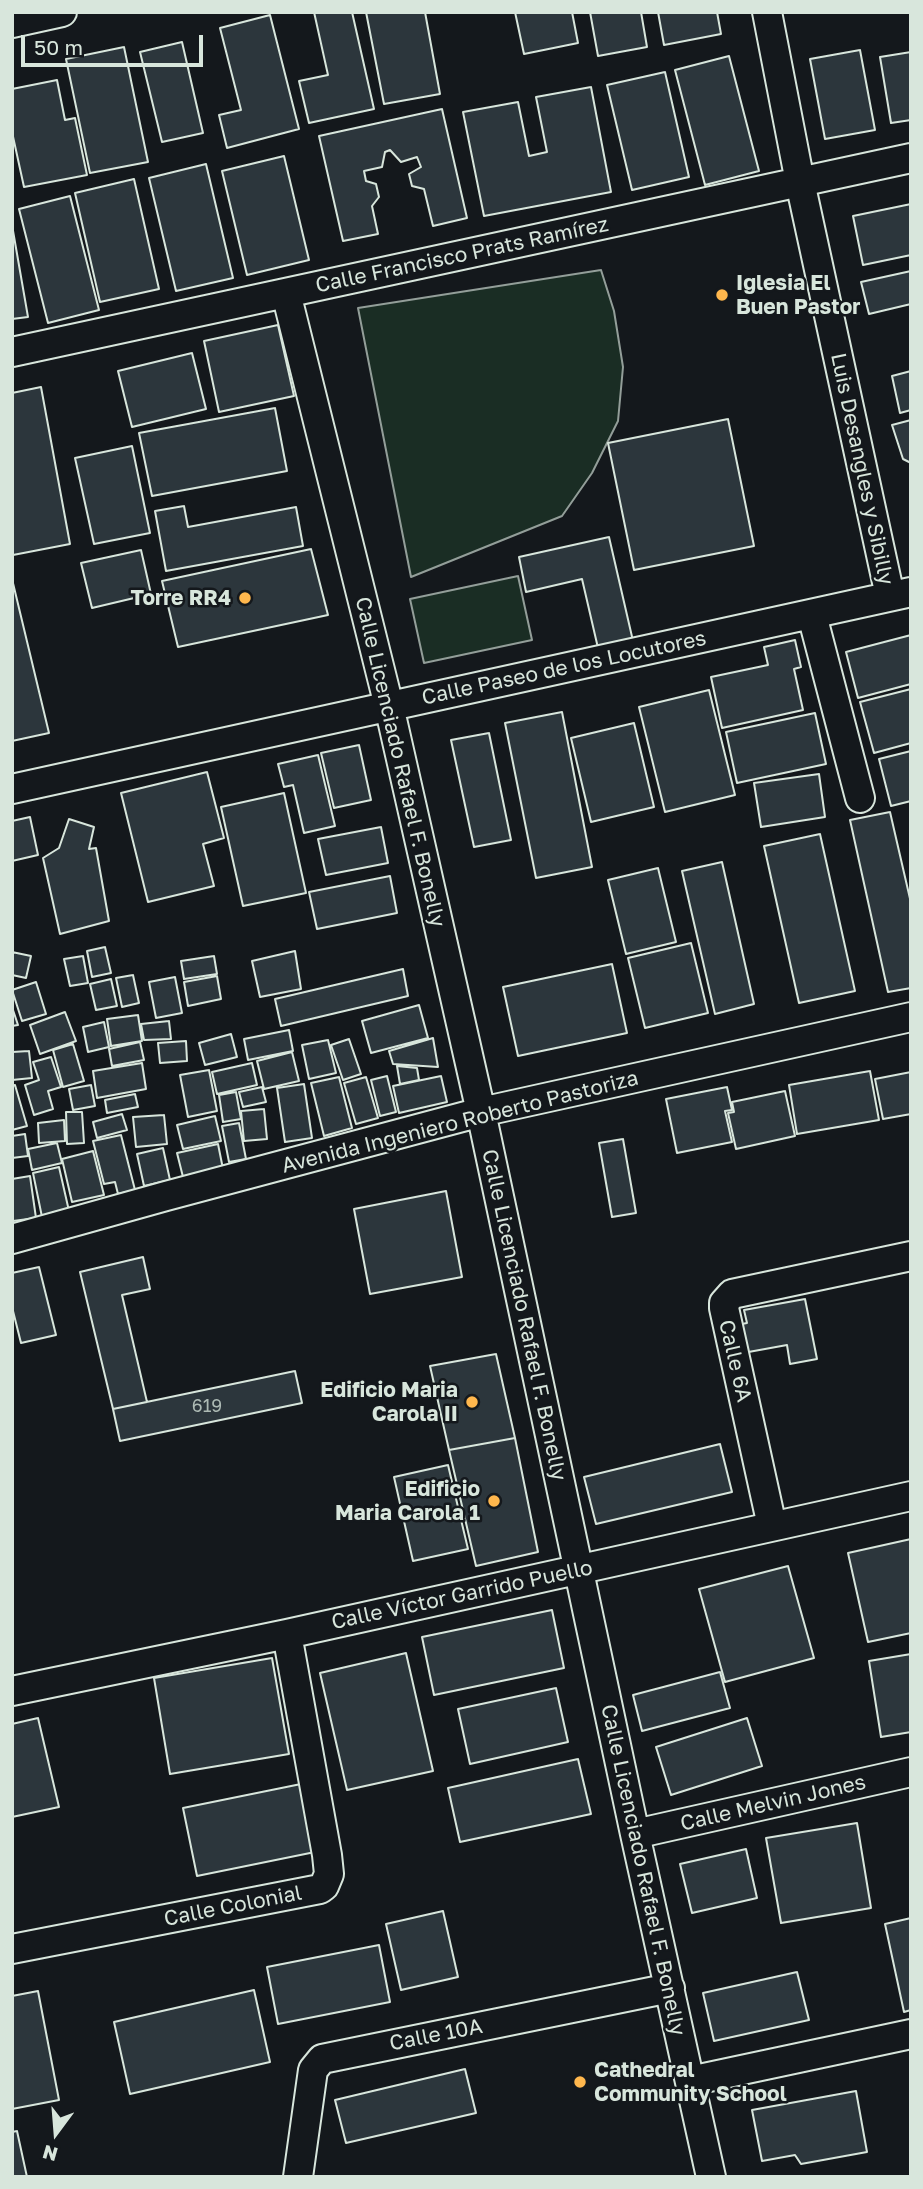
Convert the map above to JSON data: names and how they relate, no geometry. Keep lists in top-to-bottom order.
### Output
{
  "streets": {
    "street": [
      "Calle Francisco Prats Ramírez",
      "Luis Desangles y Sibilly",
      "Calle Paseo de los Locutores",
      "Calle Licenciado Rafael F. Bonelly",
      "Avenida Ingeniero Roberto Pastoriza",
      "Calle 6A",
      "Calle Víctor Garrido Puello",
      "Calle Melvin Jones",
      "Calle Colonial",
      "Calle 10A"
    ]
  },
  "crossings": [
    ["Calle Francisco Prats Ramírez", "Luis Desangles y Sibilly"],
    ["Calle Francisco Prats Ramírez", "Calle Licenciado Rafael F. Bonelly"],
    ["Luis Desangles y Sibilly", "Calle Paseo de los Locutores"],
    ["Calle Paseo de los Locutores", "Calle Licenciado Rafael F. Bonelly"],
    ["Calle Licenciado Rafael F. Bonelly", "Avenida Ingeniero Roberto Pastoriza"],
    ["Calle Licenciado Rafael F. Bonelly", "Calle Víctor Garrido Puello"],
    ["Calle Licenciado Rafael F. Bonelly", "Calle Melvin Jones"],
    ["Calle Licenciado Rafael F. Bonelly", "Calle 10A"],
    ["Calle 6A", "Calle Víctor Garrido Puello"],
    ["Calle Víctor Garrido Puello", "Calle Colonial"]
  ],
  "places": [
    "Iglesia El Buen Pastor",
    "Torre RR4",
    "Edificio Maria Carola II",
    "Edificio Maria Carola 1",
    "Cathedral Community School"
  ],
  "house_numbers": ["619"],
  "scale_bar": "50 m",
  "north": "bottom"
}
